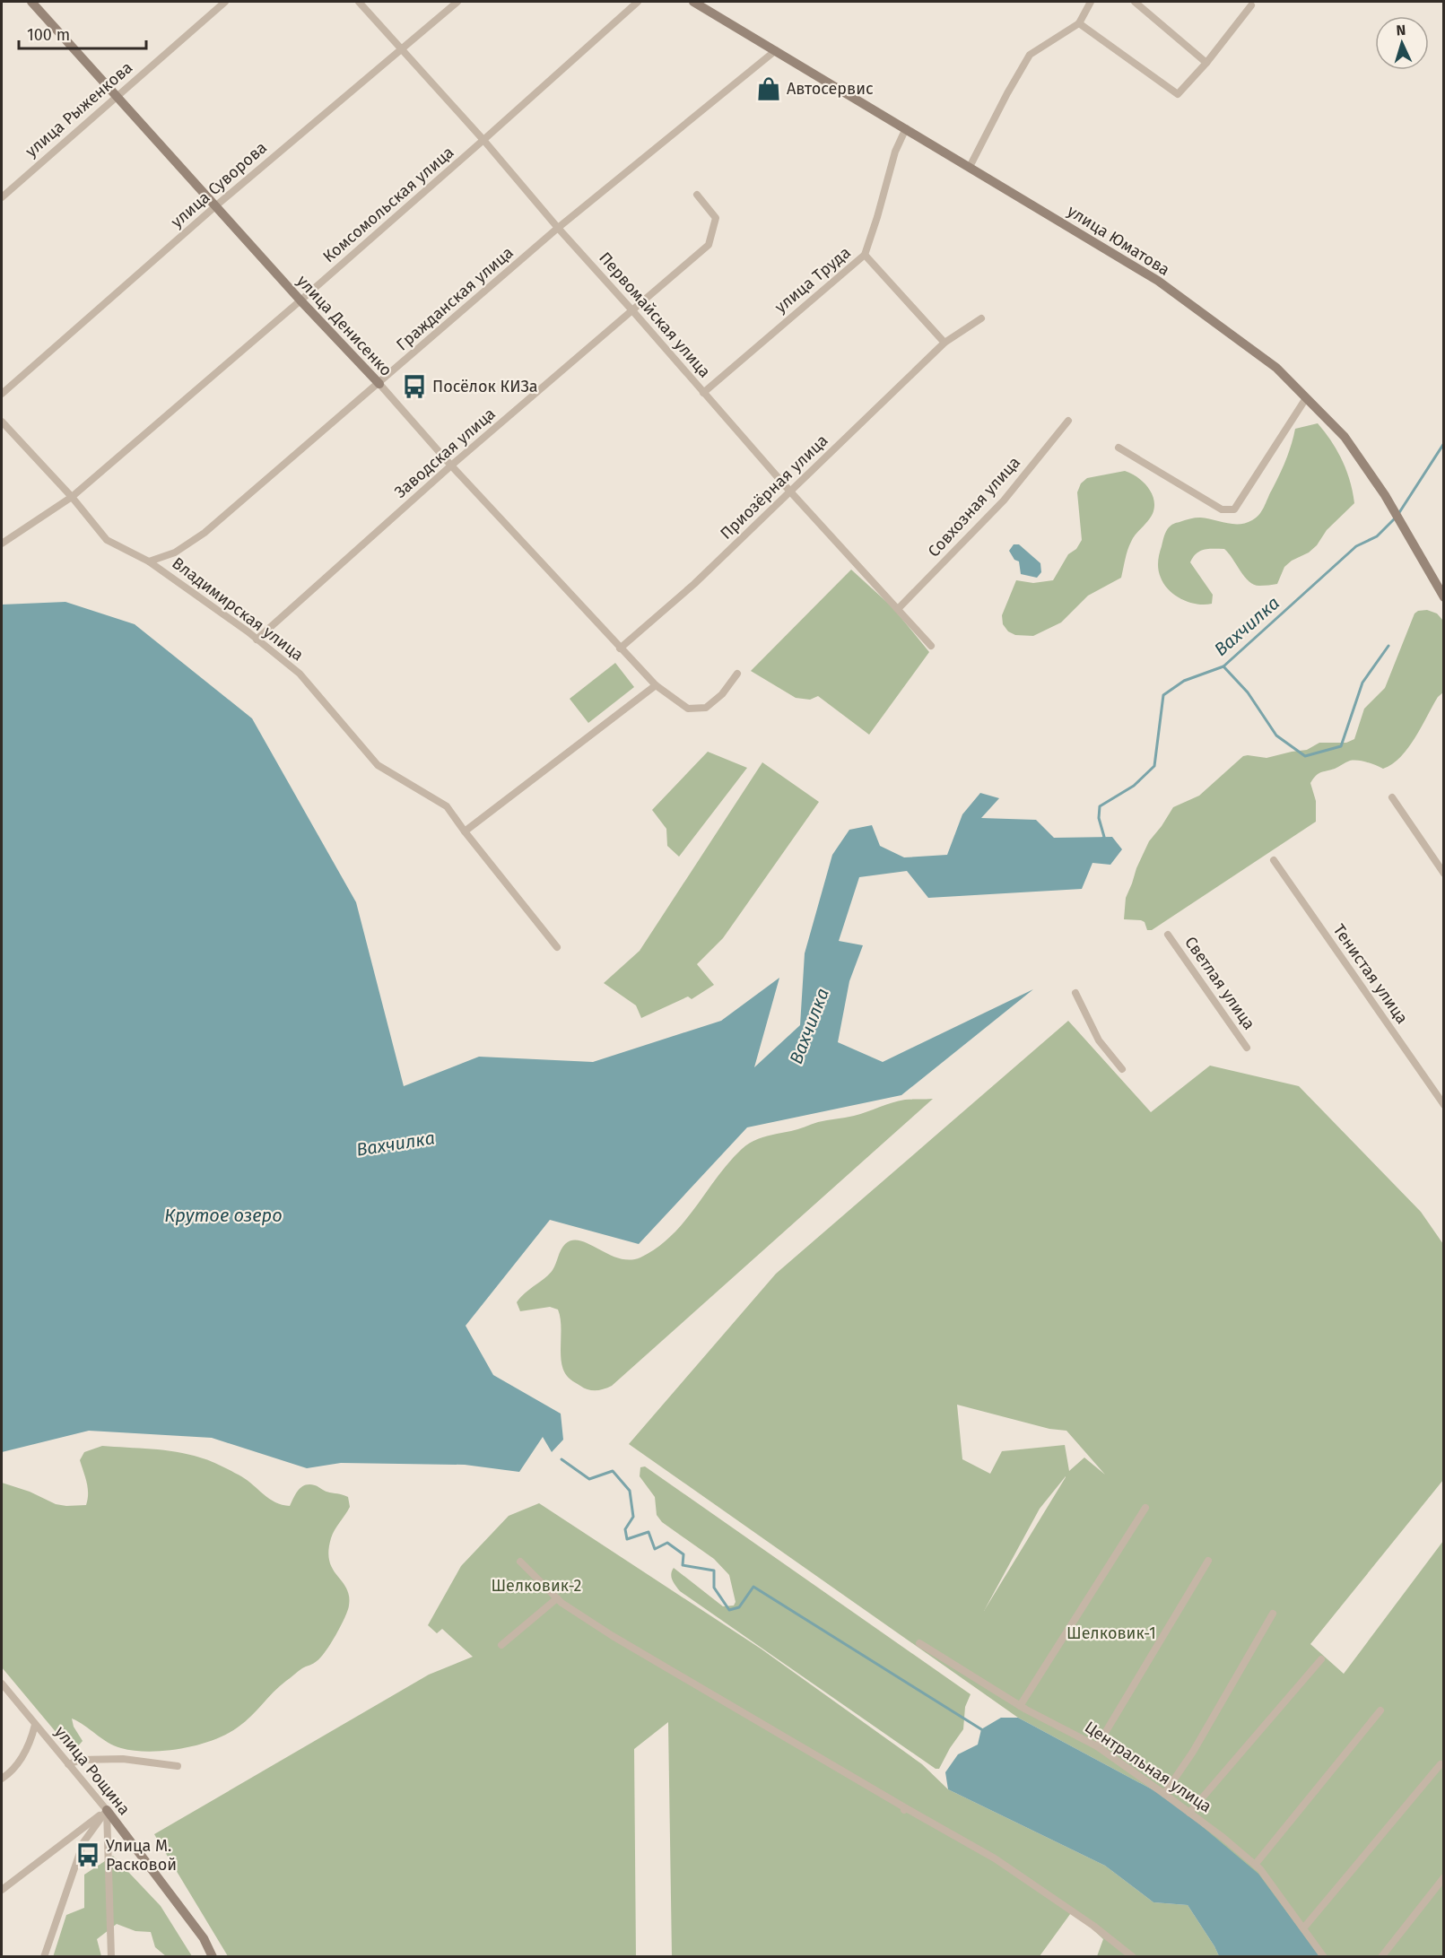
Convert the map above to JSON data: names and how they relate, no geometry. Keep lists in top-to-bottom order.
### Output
{
  "streets": {
    "main road": ["улица Юматова", "улица Денисенко", "улица Рощина"],
    "street": [
      "улица Рыженкова",
      "улица Суворова",
      "Комсомольская улица",
      "улица Труда",
      "Гражданская улица",
      "Первомайская улица",
      "Заводская улица",
      "Приозёрная улица",
      "Совхозная улица",
      "Владимирская улица",
      "Тенистая улица",
      "Светлая улица",
      "Центральная улица"
    ]
  },
  "crossings": [
    ["улица Рыженкова", "улица Денисенко"],
    ["улица Суворова", "Первомайская улица"],
    ["улица Суворова", "улица Денисенко"],
    ["Комсомольская улица", "Первомайская улица"],
    ["Комсомольская улица", "улица Денисенко"],
    ["Комсомольская улица", "Владимирская улица"],
    ["улица Юматова", "улица Труда"],
    ["улица Юматова", "Гражданская улица"],
    ["улица Труда", "Первомайская улица"],
    ["Гражданская улица", "Первомайская улица"],
    ["Гражданская улица", "улица Денисенко"],
    ["Гражданская улица", "Владимирская улица"],
    ["Первомайская улица", "Заводская улица"],
    ["Первомайская улица", "Приозёрная улица"],
    ["Первомайская улица", "Совхозная улица"],
    ["улица Денисенко", "Заводская улица"],
    ["улица Денисенко", "Приозёрная улица"],
    ["Заводская улица", "Владимирская улица"]
  ],
  "water": ["Вахчилка", "Крутое озеро"],
  "parks": ["Шелковик-2", "Шелковик-1"],
  "places": {
    "shop": ["Автосервис"],
    "bus stop": ["Посёлок КИЗа", "Улица М. Расковой"]
  },
  "scale_bar": "100 m",
  "north": "top"
}
